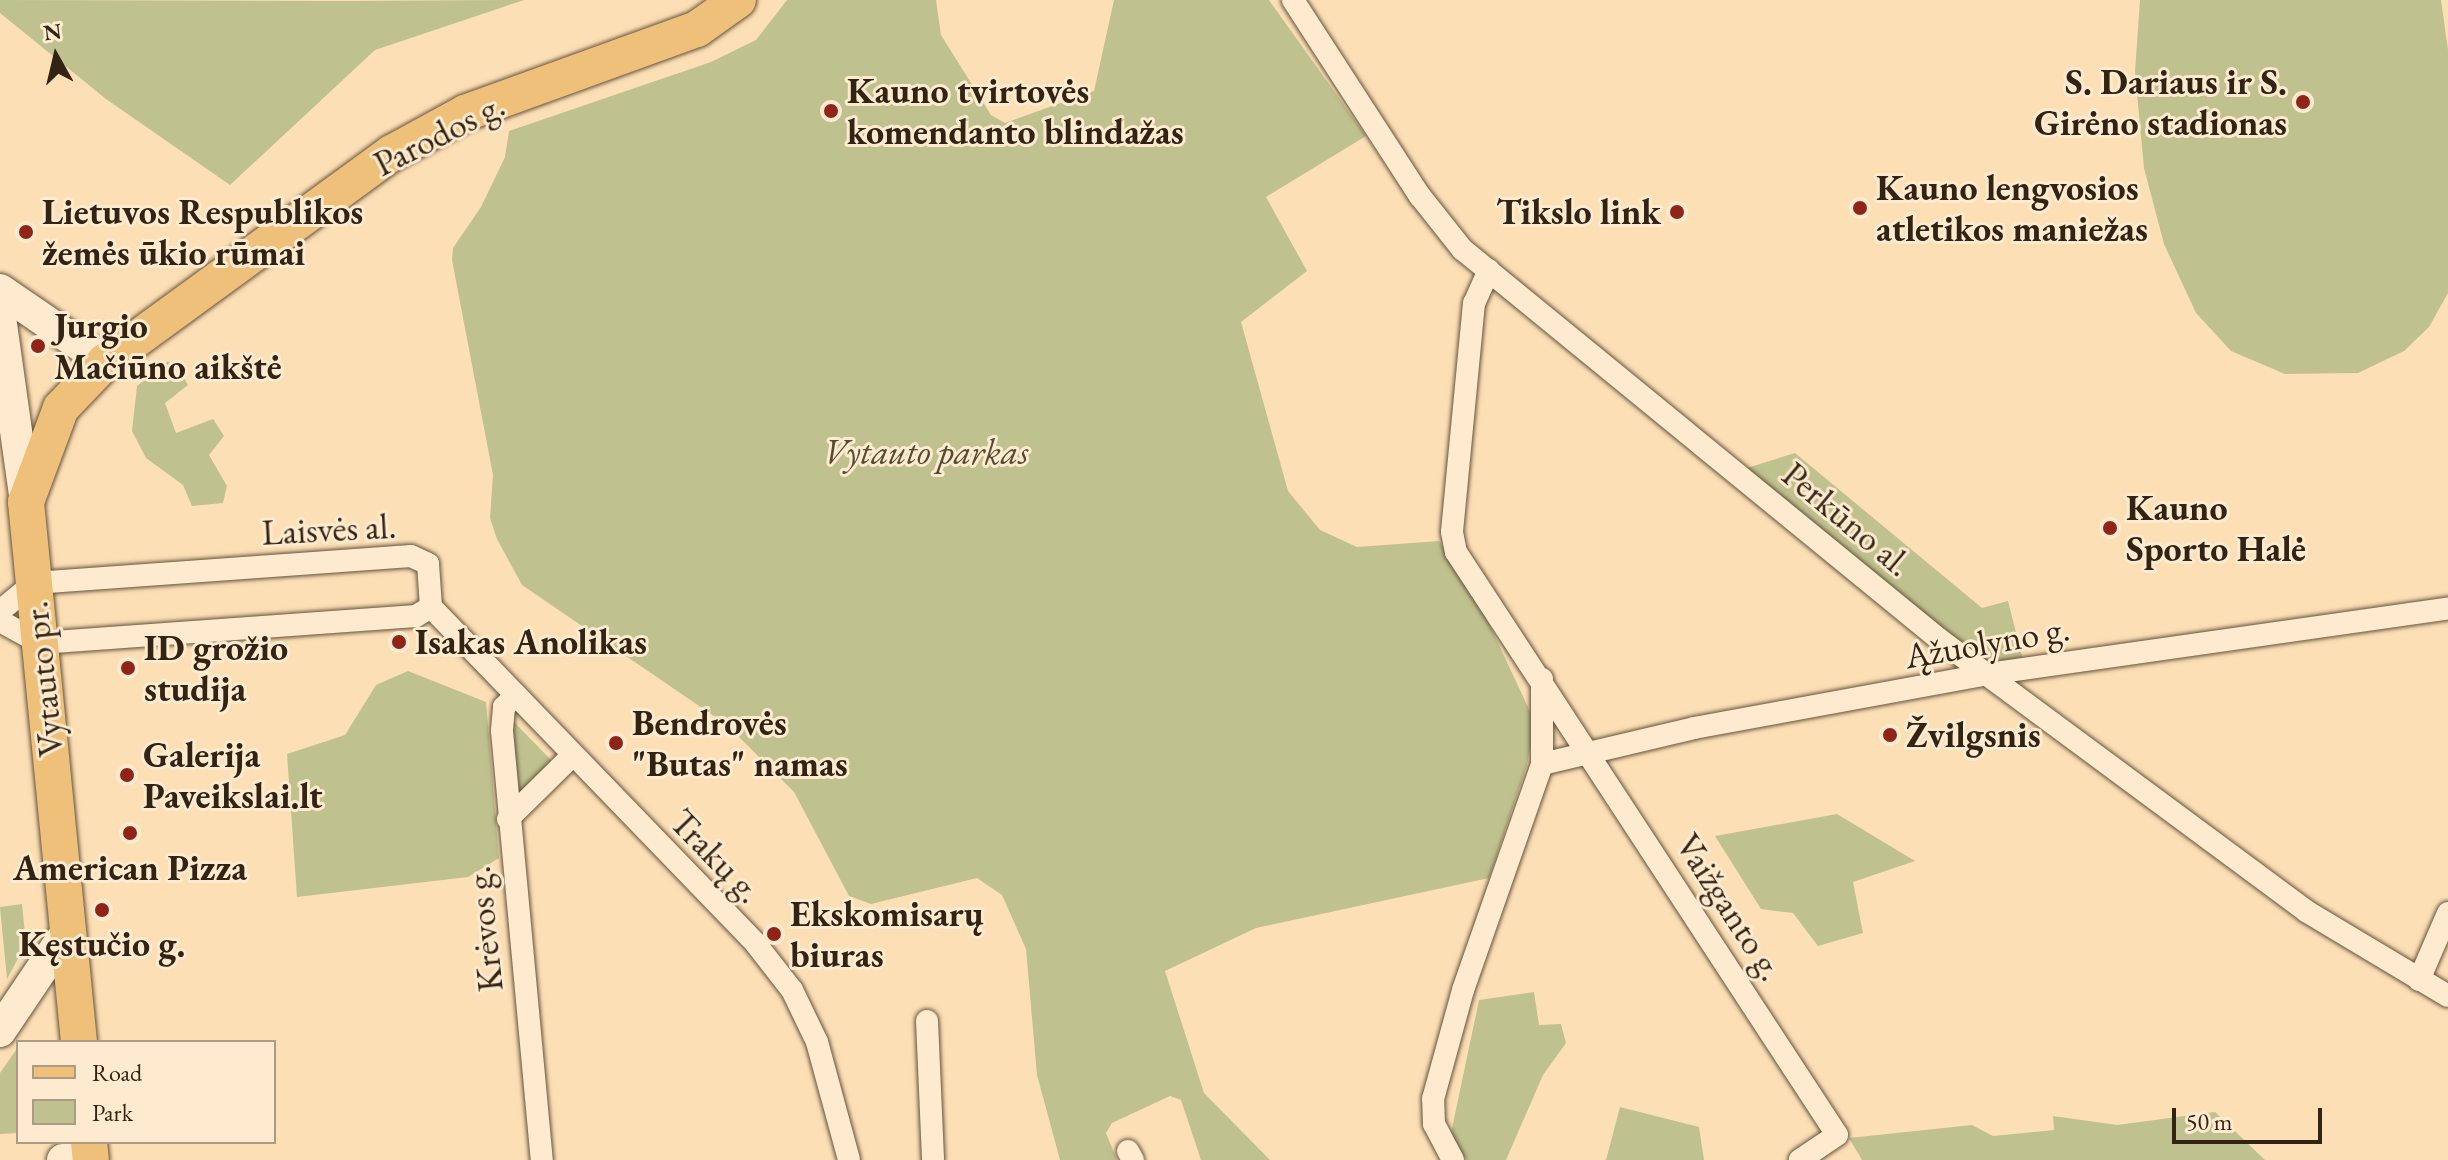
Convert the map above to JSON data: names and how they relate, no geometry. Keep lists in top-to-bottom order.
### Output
{
  "streets": {
    "main road": ["Parodos g.", "Vytauto pr."],
    "street": [
      "Perkūno al.",
      "Laisvės al.",
      "Ąžuolyno g.",
      "Trakų g.",
      "Vaižganto g.",
      "Krėvos g."
    ]
  },
  "crossings": [
    ["Parodos g.", "Vytauto pr."],
    ["Perkūno al.", "Ąžuolyno g."],
    ["Perkūno al.", "Vaižganto g."],
    ["Laisvės al.", "Vytauto pr."],
    ["Laisvės al.", "Trakų g."],
    ["Ąžuolyno g.", "Vaižganto g."],
    ["Trakų g.", "Krėvos g."]
  ],
  "parks": ["Vytauto parkas"],
  "places": [
    "S. Dariaus ir S. Girėno stadionas",
    "Kauno tvirtovės komendanto blindažas",
    "Kauno lengvosios atletikos maniežas",
    "Tikslo link",
    "Lietuvos Respublikos žemės ūkio rūmai",
    "Jurgio Mačiūno aikštė",
    "Kauno Sporto Halė",
    "Isakas Anolikas",
    "ID grožio studija",
    "Žvilgsnis",
    "Bendrovės \"Butas\" namas",
    "Galerija Paveikslai.lt",
    "American Pizza",
    "Kęstučio g.",
    "Ekskomisarų biuras"
  ],
  "legend": ["Road", "Park"],
  "scale_bar": "50 m",
  "north": "top"
}
